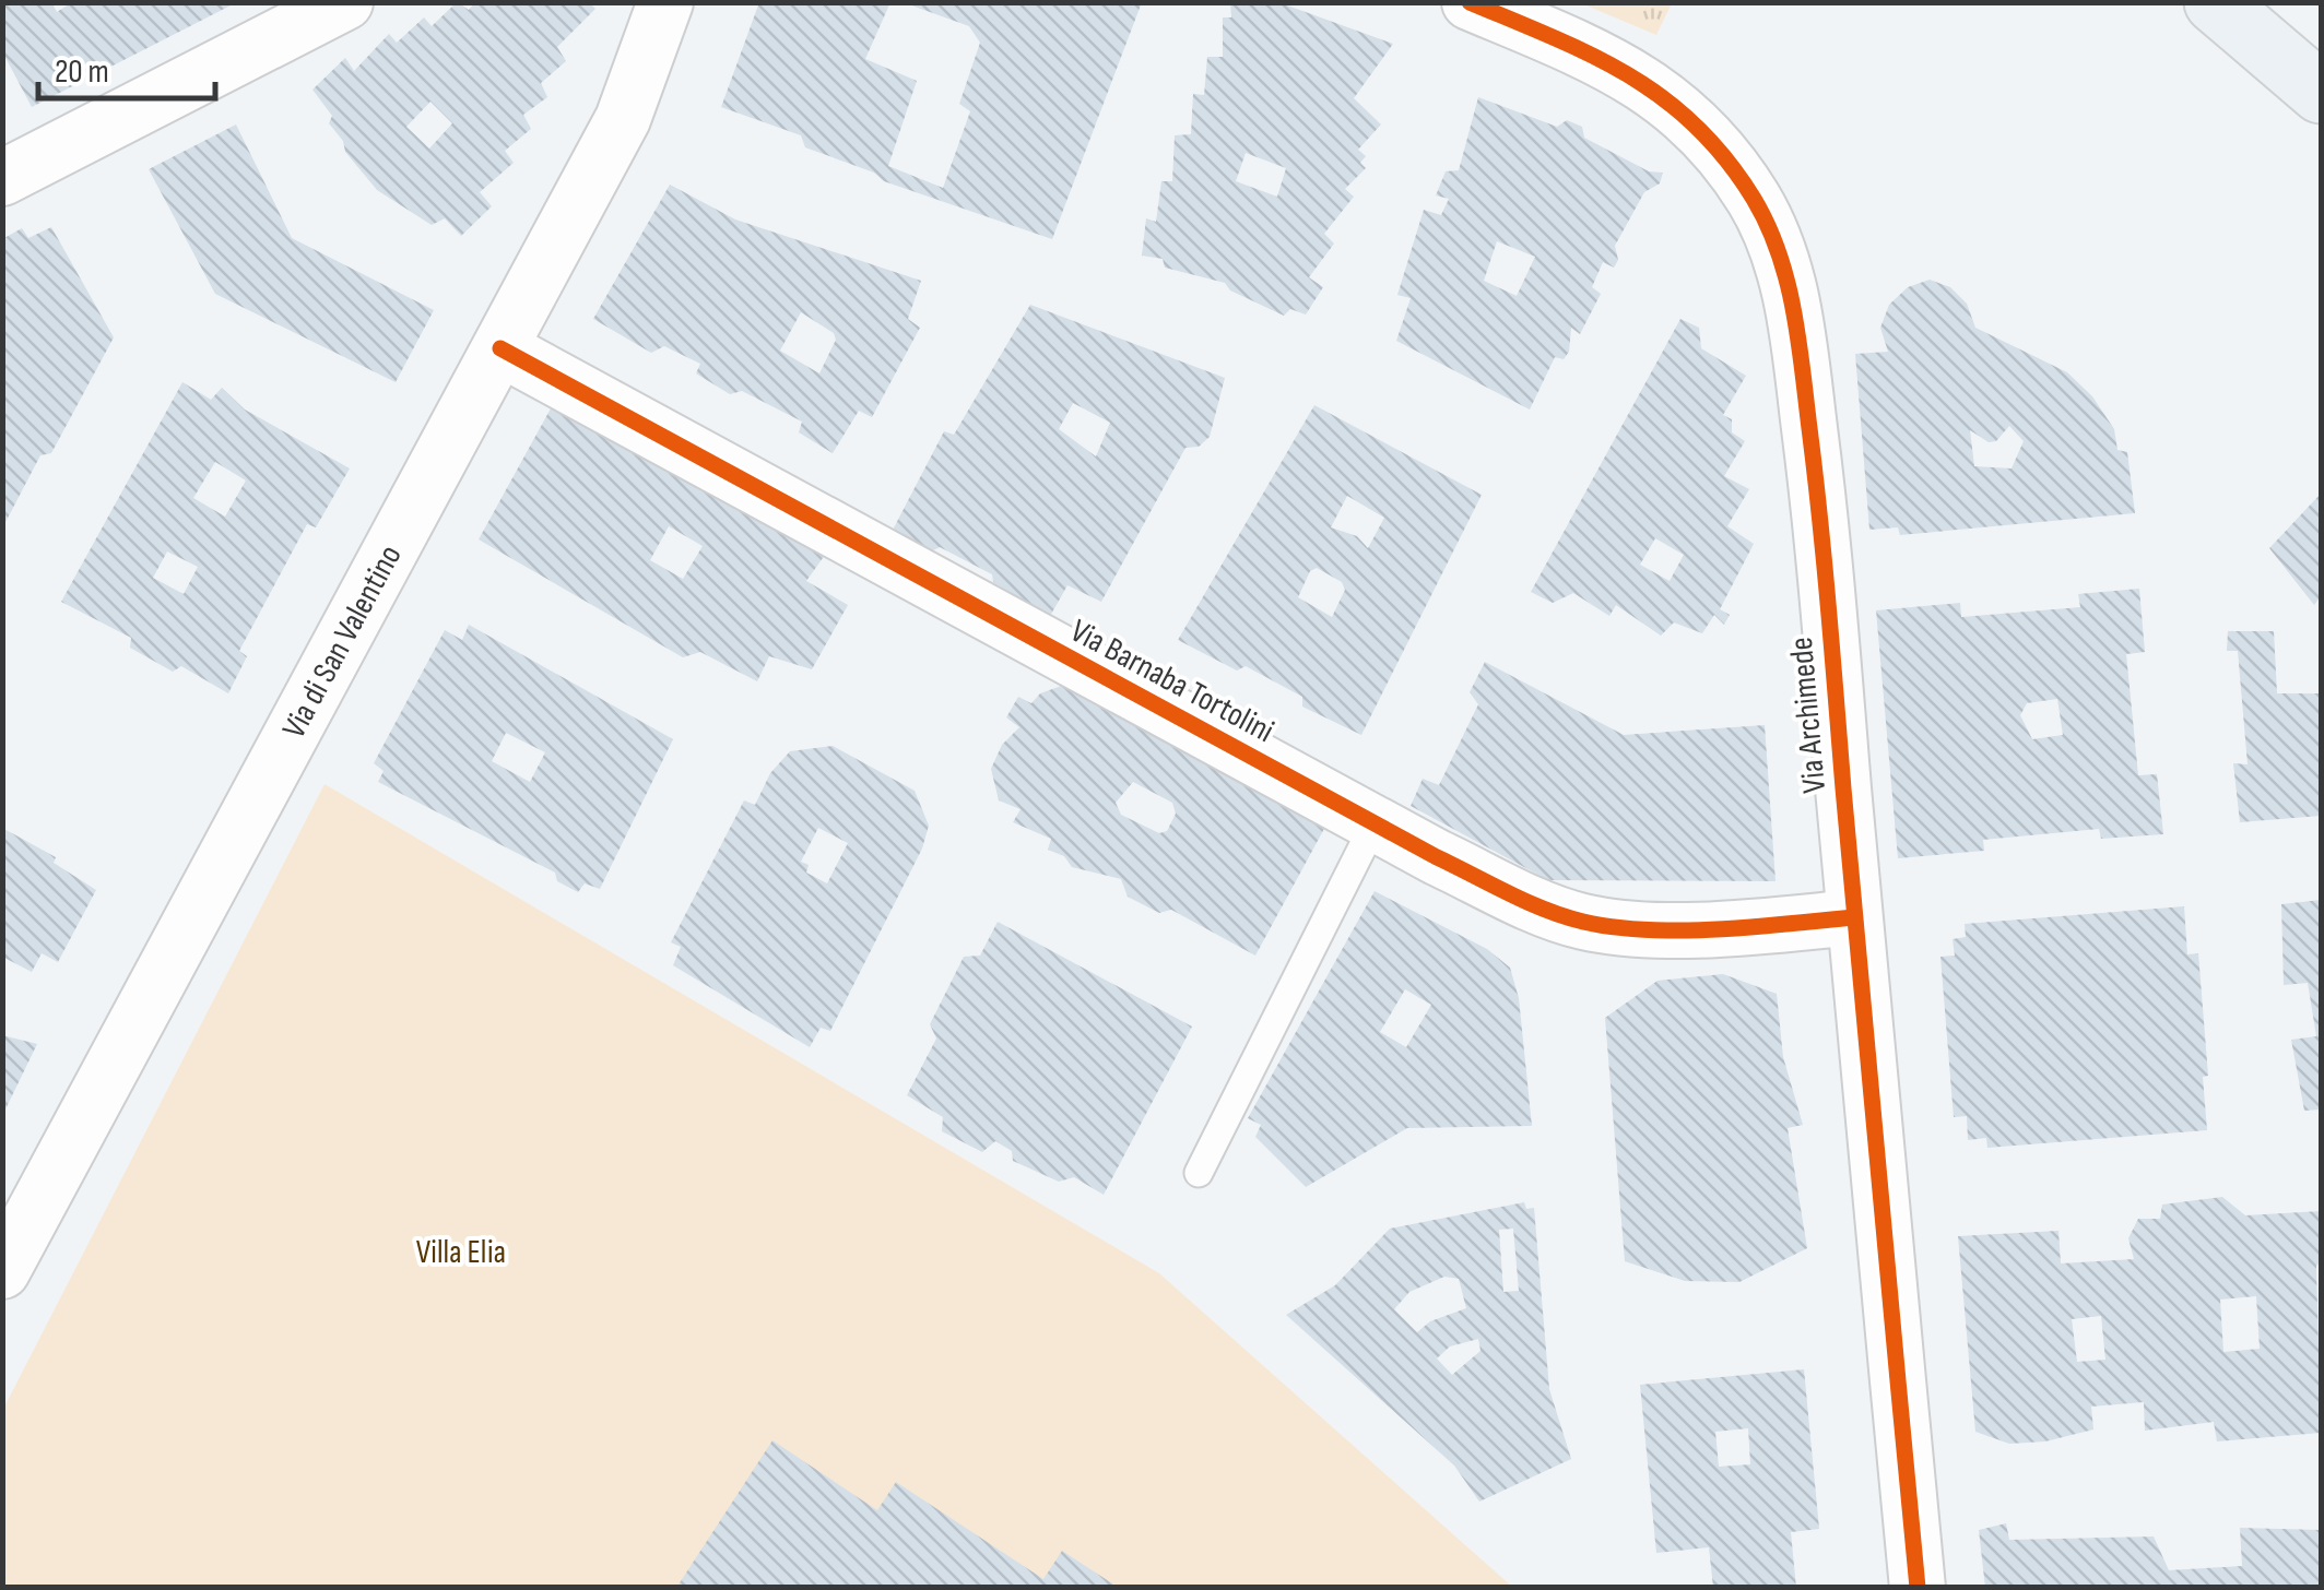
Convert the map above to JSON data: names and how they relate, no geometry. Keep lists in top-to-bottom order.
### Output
{
  "streets": {
    "street": ["Via di San Valentino", "Via Barnaba Tortolini", "Via Archimede"]
  },
  "crossings": [
    ["Via di San Valentino", "Via Barnaba Tortolini"],
    ["Via Barnaba Tortolini", "Via Archimede"]
  ],
  "parks": ["Villa Elia"],
  "scale_bar": "20 m"
}
